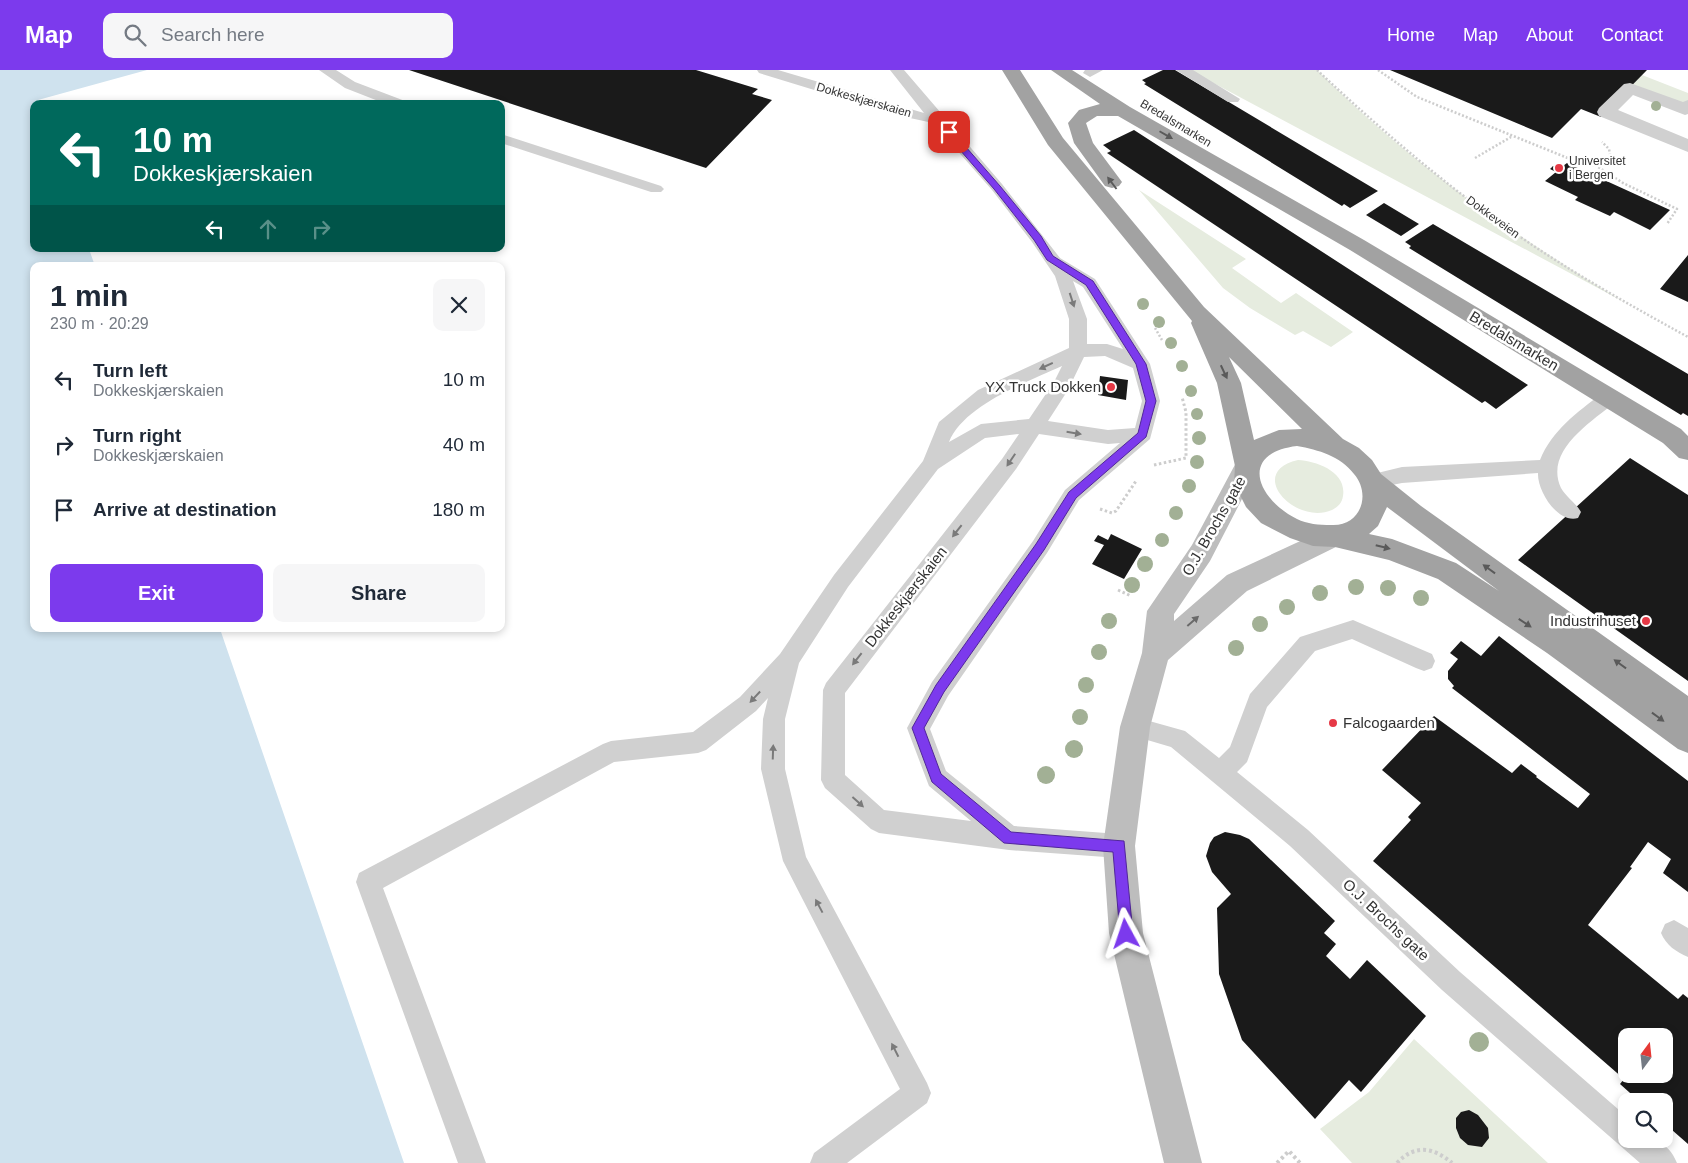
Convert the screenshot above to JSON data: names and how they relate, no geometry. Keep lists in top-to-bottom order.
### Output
{
  "streets": {
    "highway": ["Bredalsmarken", "O.J. Brochs gate"],
    "lane": ["Dokkeskjærskaien"],
    "path": ["Dokkeveien"]
  },
  "crossings": [
    ["Dokkeskjærskaien", "O.J. Brochs gate"],
    ["Bredalsmarken", "O.J. Brochs gate"]
  ],
  "places": [
    "Universitet i Bergen",
    "YX Truck Dokken",
    "Industrihuset",
    "Falcogaarden"
  ],
  "north": "top",
  "page": {
    "header": "Map",
    "search": "Search here",
    "nav": [
      "Home",
      "Map",
      "About",
      "Contact"
    ],
    "turn": ["10 m", "Dokkeskjærskaien"],
    "heading": ["1 min", "230 m · 20:29"],
    "list": [
      {
        "name": "Turn left",
        "note": "Dokkeskjærskaien",
        "value": "10 m"
      },
      {
        "name": "Turn right",
        "note": "Dokkeskjærskaien",
        "value": "40 m"
      },
      {
        "name": "Arrive at destination",
        "value": "180 m"
      }
    ],
    "buttons": ["Exit", "Share"]
  }
}
